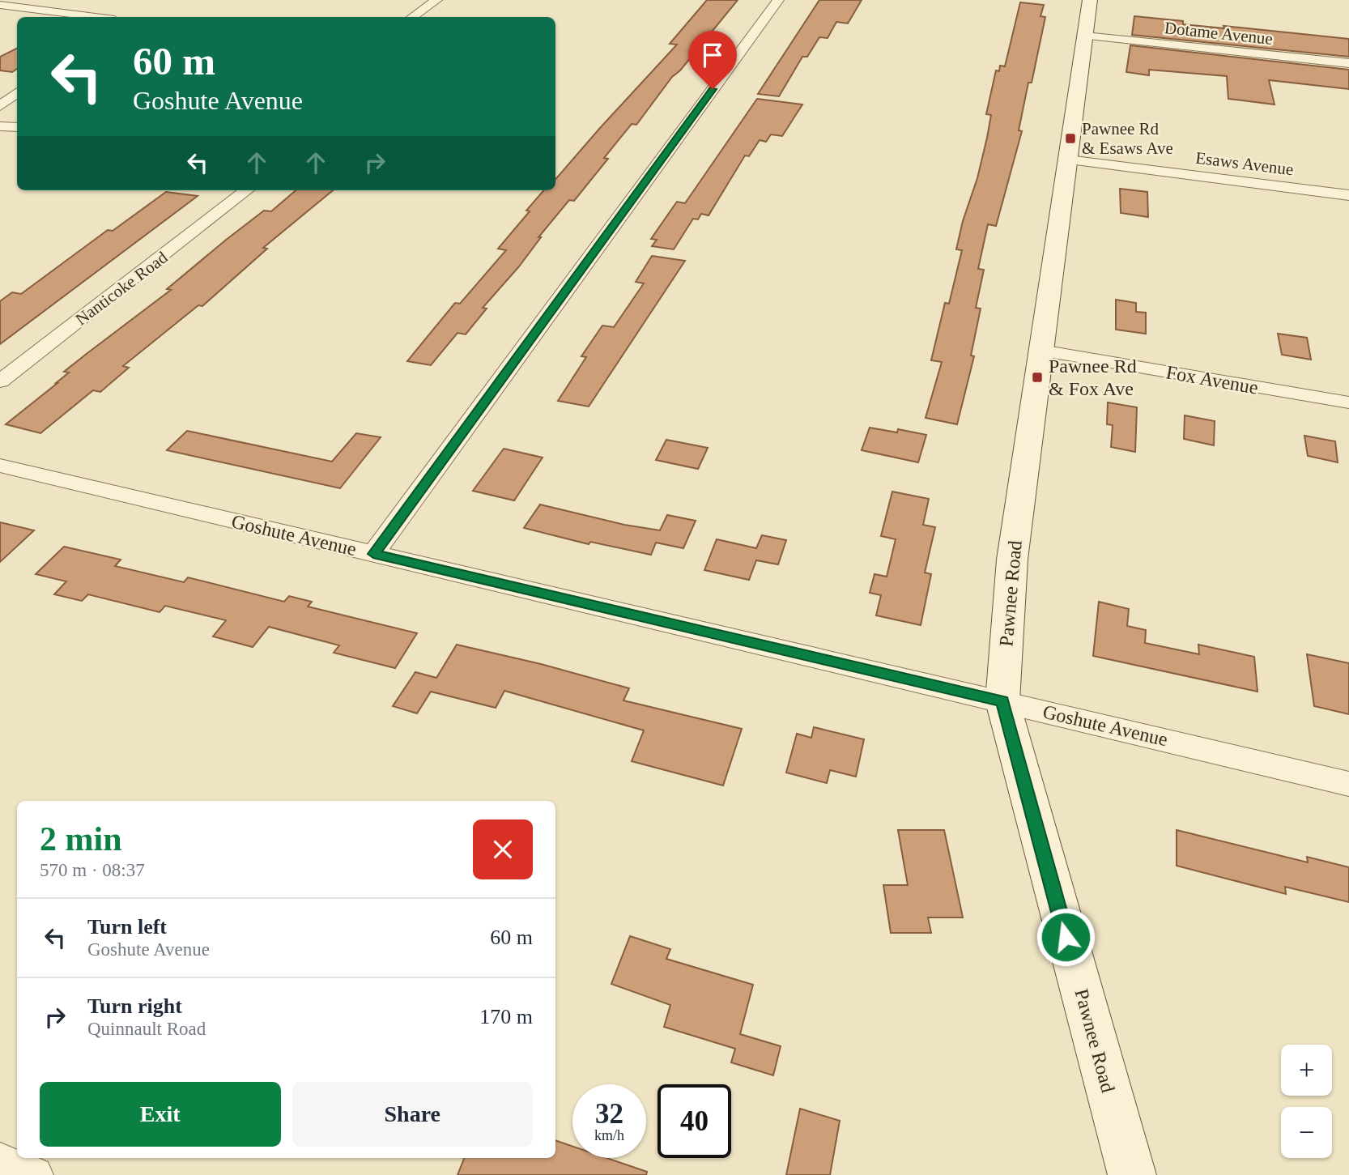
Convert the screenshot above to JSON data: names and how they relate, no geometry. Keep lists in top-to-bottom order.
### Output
{
  "streets": {
    "street": [
      "Dotame Avenue",
      "Esaws Avenue",
      "Nanticoke Road",
      "Fox Avenue",
      "Goshute Avenue",
      "Pawnee Road"
    ]
  },
  "crossings": [
    ["Dotame Avenue", "Pawnee Road"],
    ["Esaws Avenue", "Pawnee Road"],
    ["Fox Avenue", "Pawnee Road"],
    ["Goshute Avenue", "Pawnee Road"]
  ],
  "places": {
    "transit": ["Pawnee Rd & Esaws Ave", "Pawnee Rd & Fox Ave"]
  },
  "page": {
    "turn": ["60 m", "Goshute Avenue"],
    "heading": ["2 min", "570 m · 08:37"],
    "list": [
      {
        "name": "Turn left",
        "note": "Goshute Avenue",
        "value": "60 m"
      },
      {
        "name": "Turn right",
        "note": "Quinnault Road",
        "value": "170 m"
      }
    ],
    "map_buttons": ["+", "−"],
    "buttons": ["Exit", "Share"],
    "speed": "32 km/h",
    "limit": "40"
  }
}
